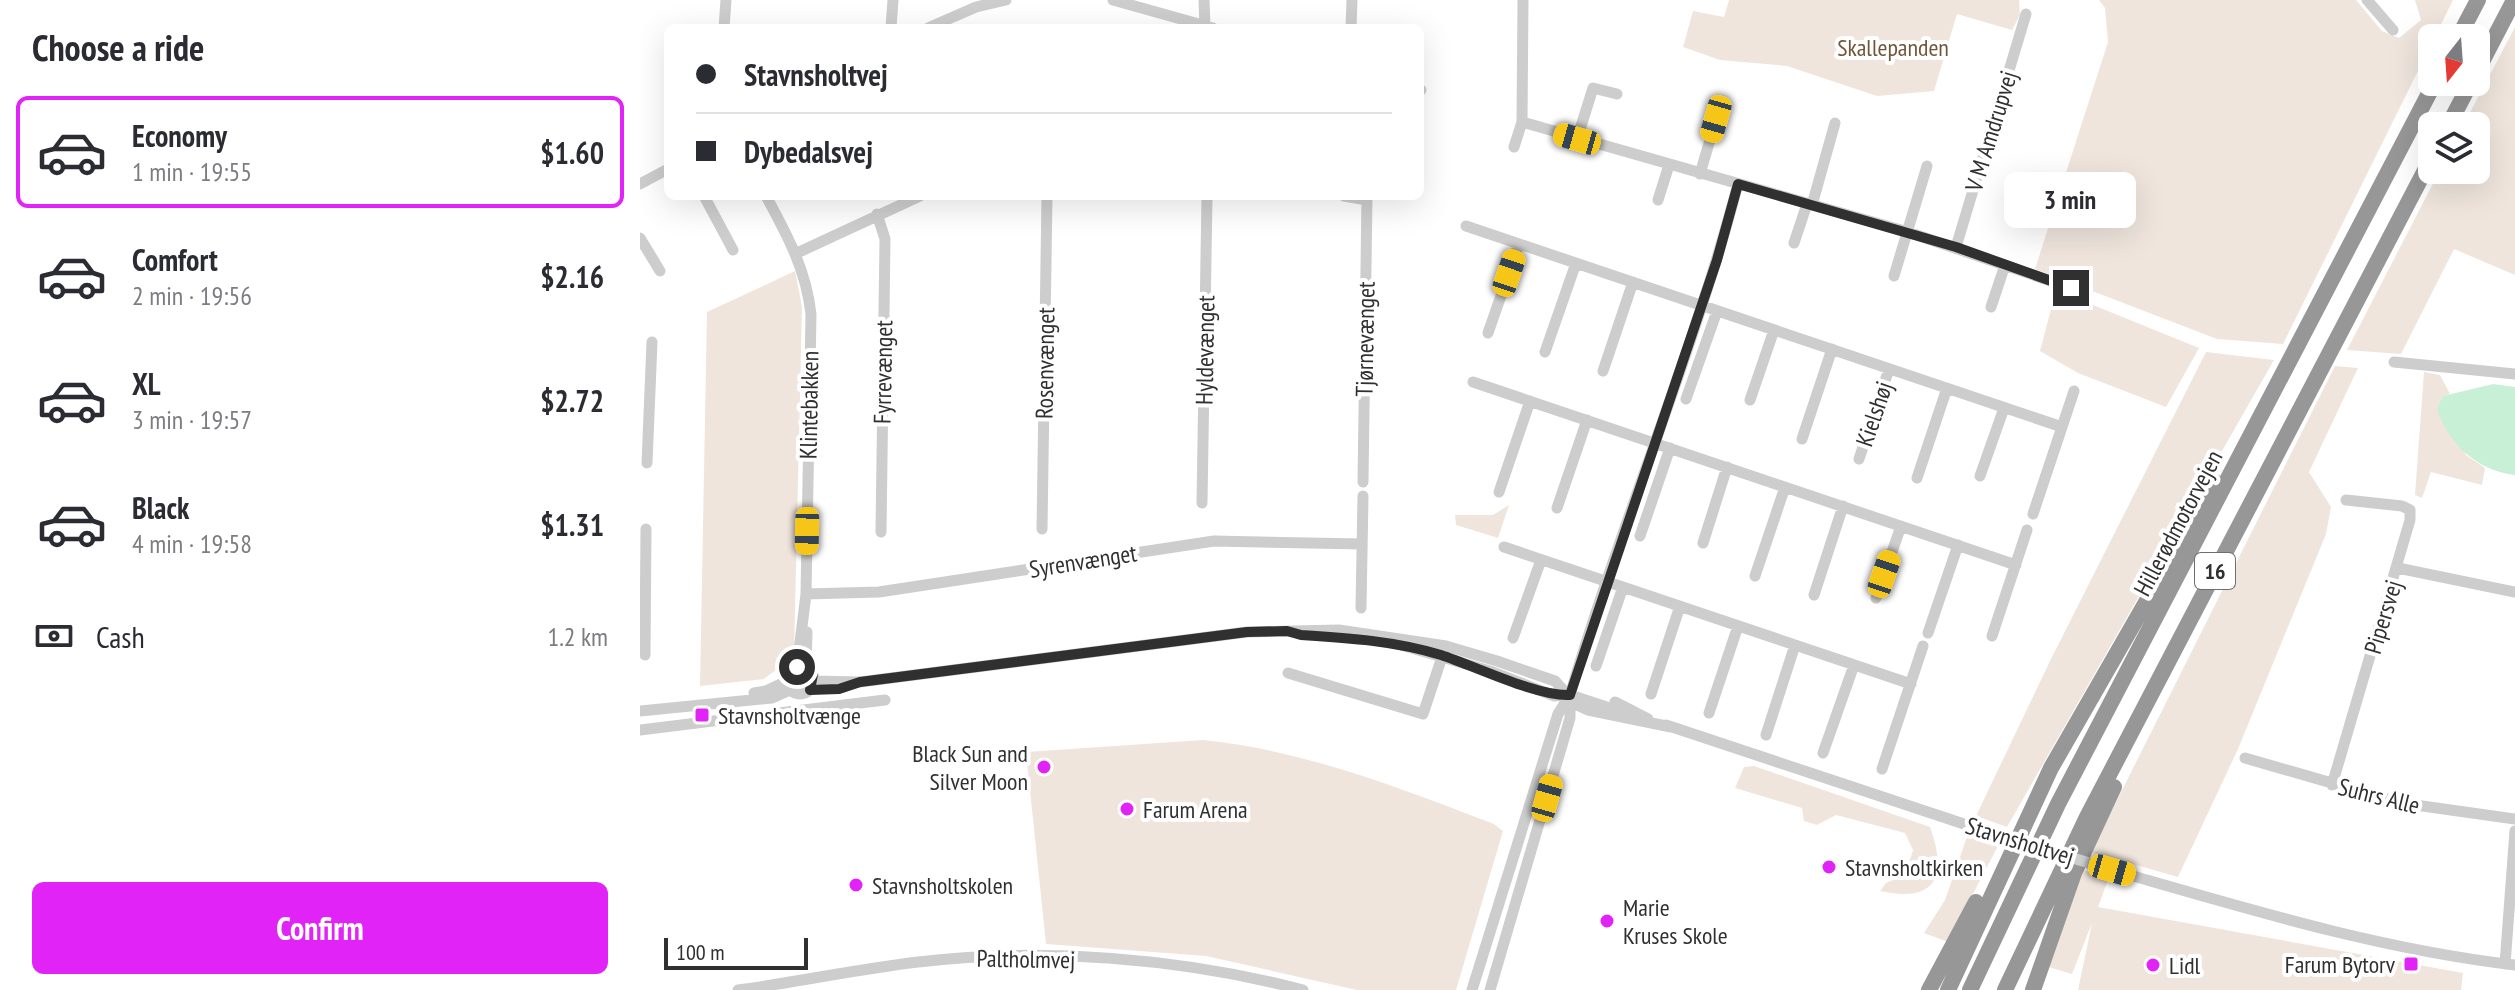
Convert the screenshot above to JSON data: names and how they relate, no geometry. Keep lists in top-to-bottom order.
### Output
{
  "streets": {
    "highway": ["Hillerødmotorvejen", "16"],
    "street": [
      "V M Amdrupvej",
      "Tjørnevænget",
      "Hyldevænget",
      "Rosenvænget",
      "Fyrrevænget",
      "Klintebakken",
      "Kielshøj",
      "Syrenvænget",
      "Pipersvej",
      "Suhrs Alle",
      "Stavnsholtvej",
      "Paltholmvej"
    ]
  },
  "crossings": [
    ["Klintebakken", "Syrenvænget"],
    ["Pipersvej", "Suhrs Alle"]
  ],
  "parks": ["Skallepanden"],
  "places": {
    "transit": ["Stavnsholtvænge", "Farum Bytorv"],
    "other": [
      "Black Sun and Silver Moon",
      "Farum Arena",
      "Stavnsholtkirken",
      "Stavnsholtskolen",
      "Marie Kruses Skole",
      "Lidl"
    ]
  },
  "scale_bar": "100 m",
  "north": "bottom",
  "page": {
    "heading": "Choose a ride",
    "banner": ["Stavnsholtvej", "Dybedalsvej"],
    "list": [
      {
        "name": "Economy",
        "note": "1 min · 19:55",
        "value": "$1.60"
      },
      {
        "name": "Comfort",
        "note": "2 min · 19:56",
        "value": "$2.16"
      },
      {
        "name": "XL",
        "note": "3 min · 19:57",
        "value": "$2.72"
      },
      {
        "name": "Black",
        "note": "4 min · 19:58",
        "value": "$1.31"
      }
    ],
    "bubble": "3 min",
    "pay": ["Cash", "1.2 km"],
    "buttons": "Confirm",
    "scale": "100 m"
  }
}
